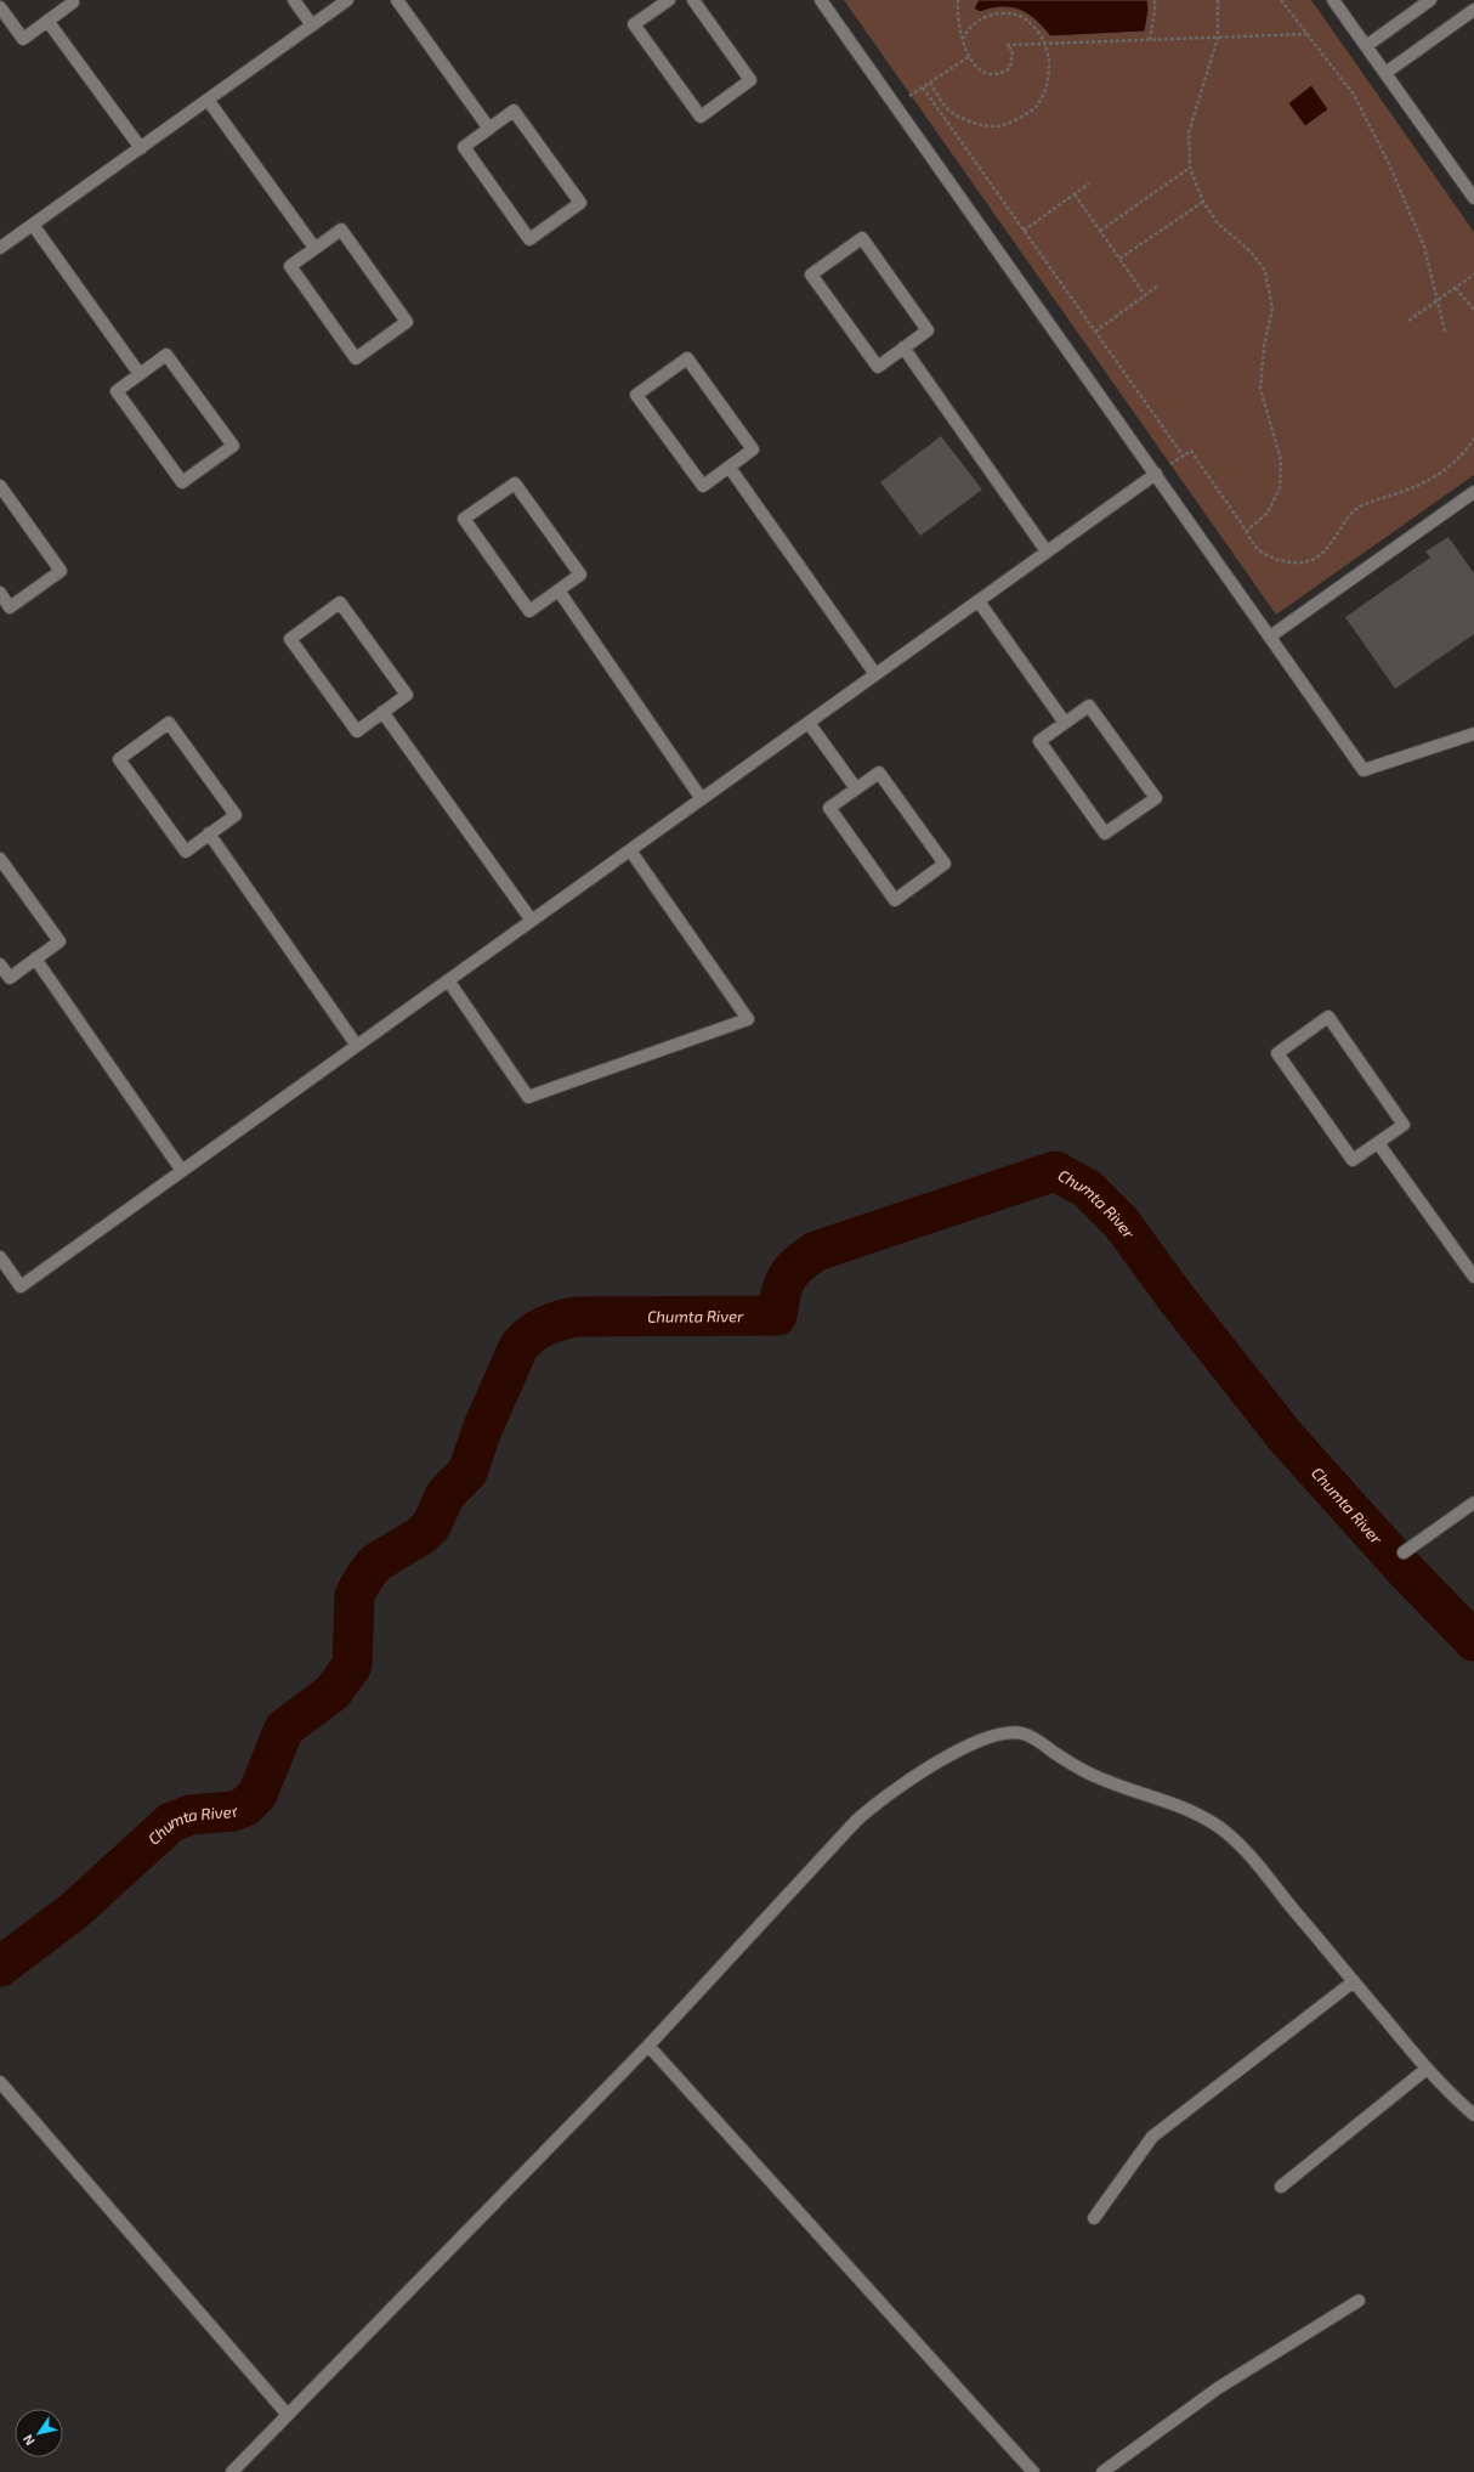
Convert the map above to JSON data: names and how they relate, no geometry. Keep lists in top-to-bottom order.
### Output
{
  "water": ["Chumta River"],
  "north": "bottom left"
}
